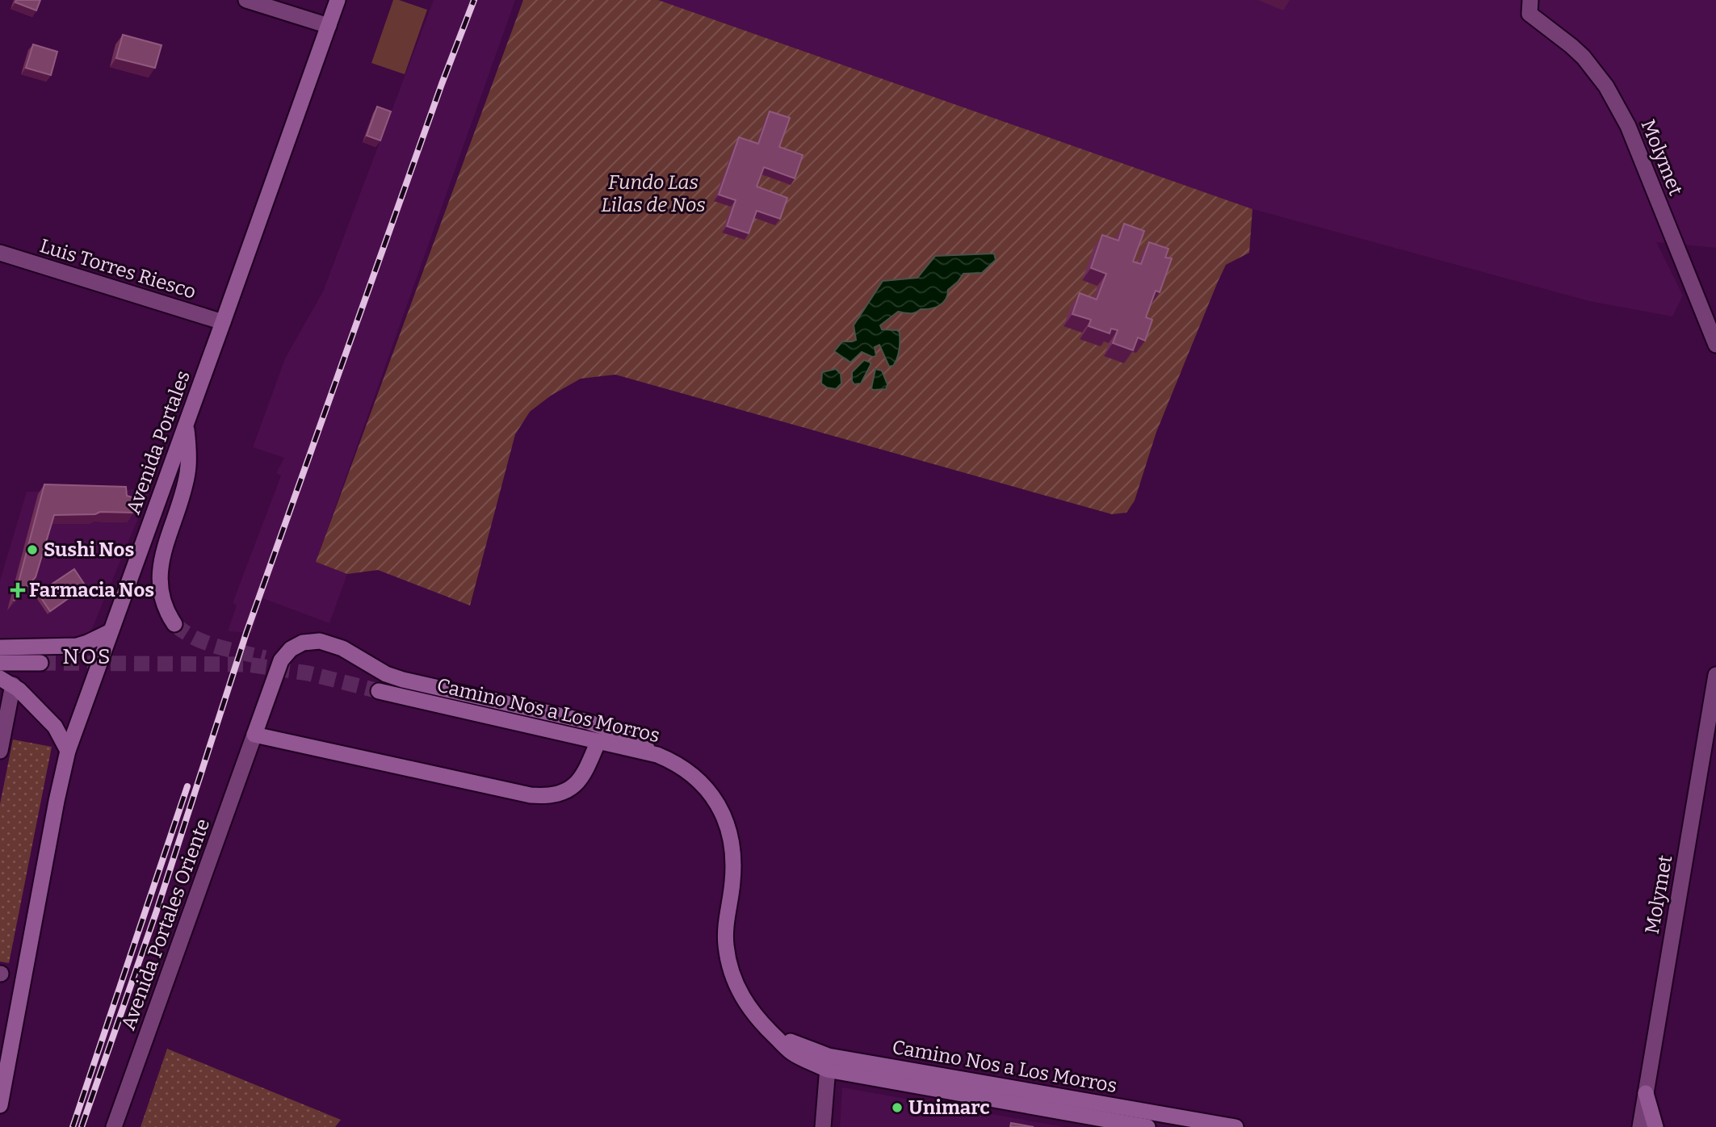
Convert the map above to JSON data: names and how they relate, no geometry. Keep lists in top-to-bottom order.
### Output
{
  "streets": {
    "main road": ["Avenida Portales", "Camino Nos a Los Morros"],
    "street": ["Molymet", "Luis Torres Riesco", "Avenida Portales Oriente"]
  },
  "crossings": [
    ["Luis Torres Riesco", "Avenida Portales"]
  ],
  "districts": ["NOS"],
  "parks": ["Fundo Las Lilas de Nos"],
  "places": {
    "other": ["Sushi Nos", "Unimarc"],
    "health": ["Farmacia Nos"]
  }
}
